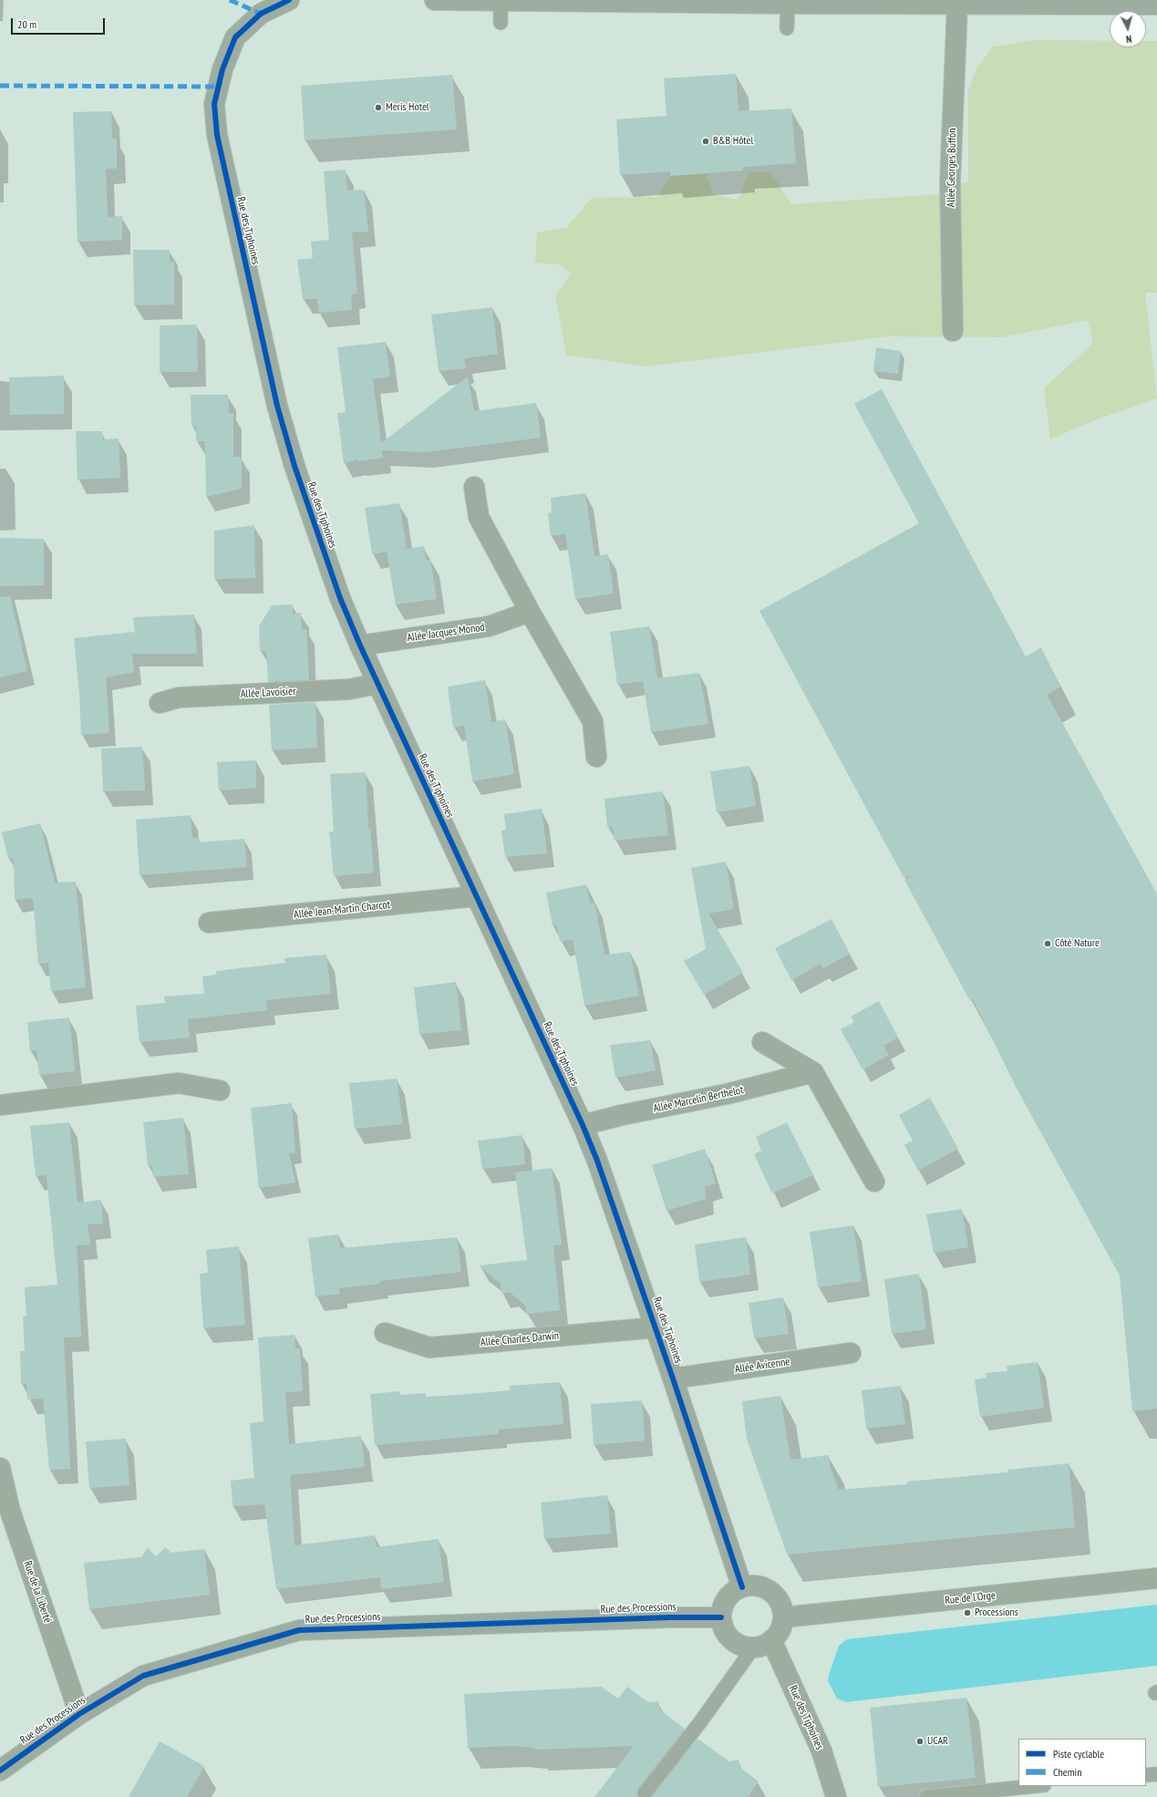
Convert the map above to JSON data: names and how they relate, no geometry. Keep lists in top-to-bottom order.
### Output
{
  "streets": {
    "street": [
      "Allée Georges Buffon",
      "Rue des Tiphoines",
      "Allée Jacques Monod",
      "Allée Lavoisier",
      "Allée Jean-Martin Charcot",
      "Allée Marcelin Berthelot",
      "Allée Charles Darwin",
      "Allée Avicenne",
      "Rue de la Liberté",
      "Rue de l'Orge",
      "Rue des Processions"
    ]
  },
  "crossings": [
    ["Rue des Tiphoines", "Allée Jacques Monod"],
    ["Rue des Tiphoines", "Allée Lavoisier"],
    ["Rue des Tiphoines", "Allée Jean-Martin Charcot"],
    ["Rue des Tiphoines", "Allée Marcelin Berthelot"],
    ["Rue des Tiphoines", "Allée Charles Darwin"],
    ["Rue des Tiphoines", "Allée Avicenne"],
    ["Rue des Tiphoines", "Rue de l'Orge"],
    ["Rue des Tiphoines", "Rue des Processions"],
    ["Rue de la Liberté", "Rue des Processions"],
    ["Rue de l'Orge", "Rue des Processions"]
  ],
  "places": [
    "Meris Hotel",
    "B&B Hôtel",
    "Côté Nature",
    "Processions",
    "UCAR"
  ],
  "legend": ["Piste cyclable", "Chemin"],
  "scale_bar": "20 m",
  "north": "bottom"
}
